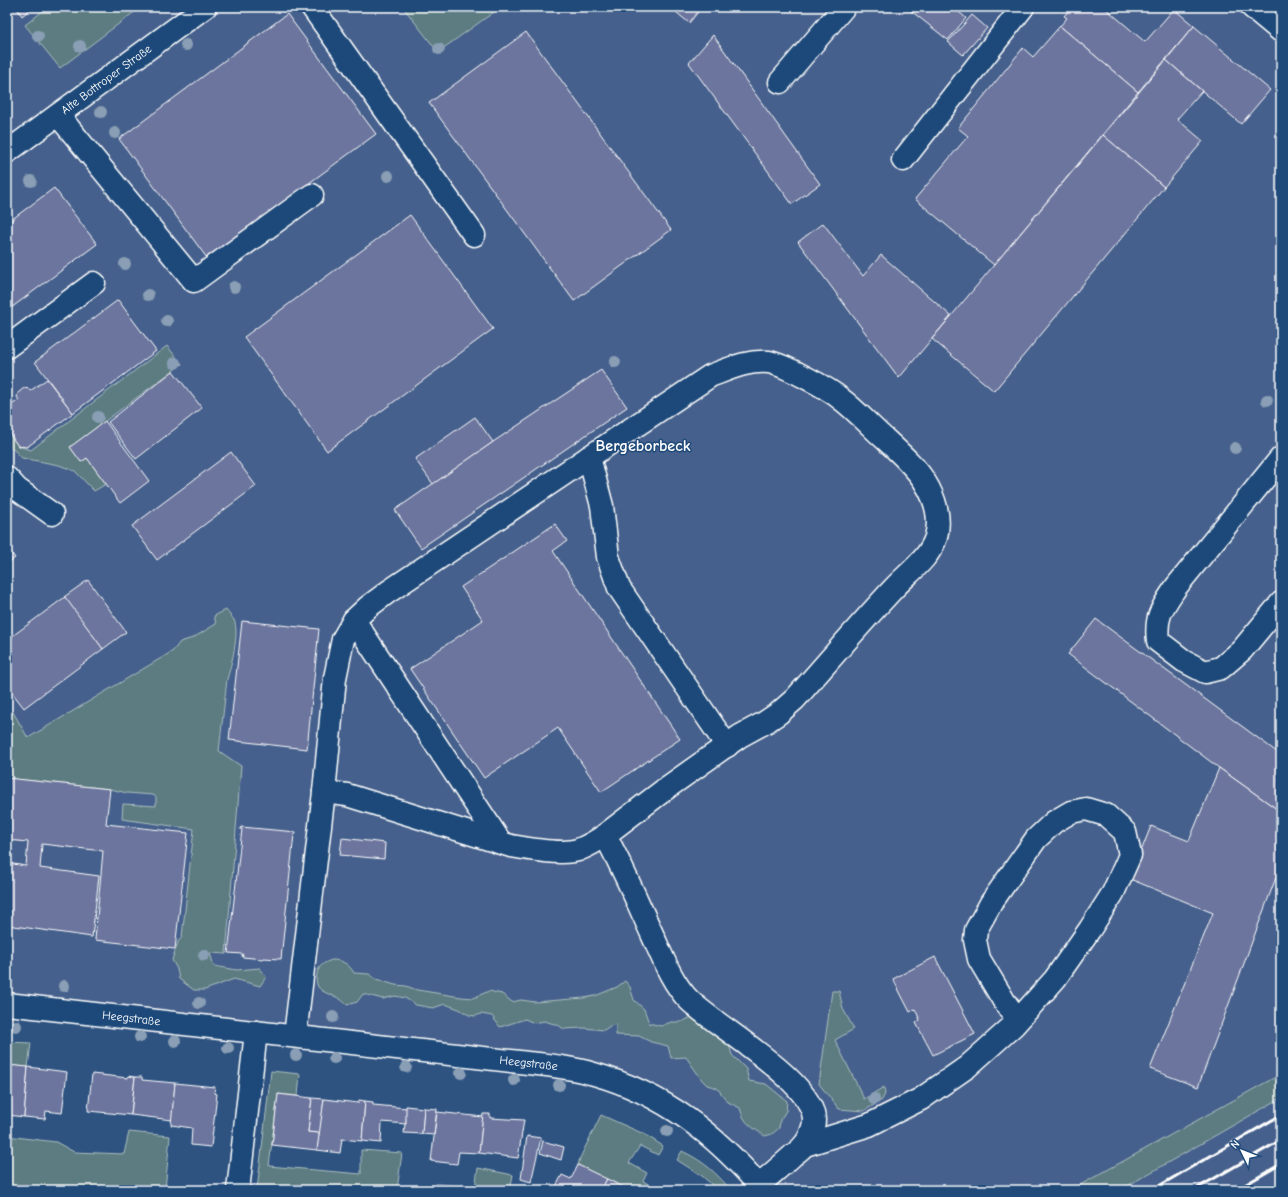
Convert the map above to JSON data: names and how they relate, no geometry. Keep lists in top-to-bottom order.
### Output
{
  "streets": {
    "street": ["Alte Bottroper Straße", "Heegstraße"]
  },
  "districts": ["Bergeborbeck"],
  "north": "top left"
}
